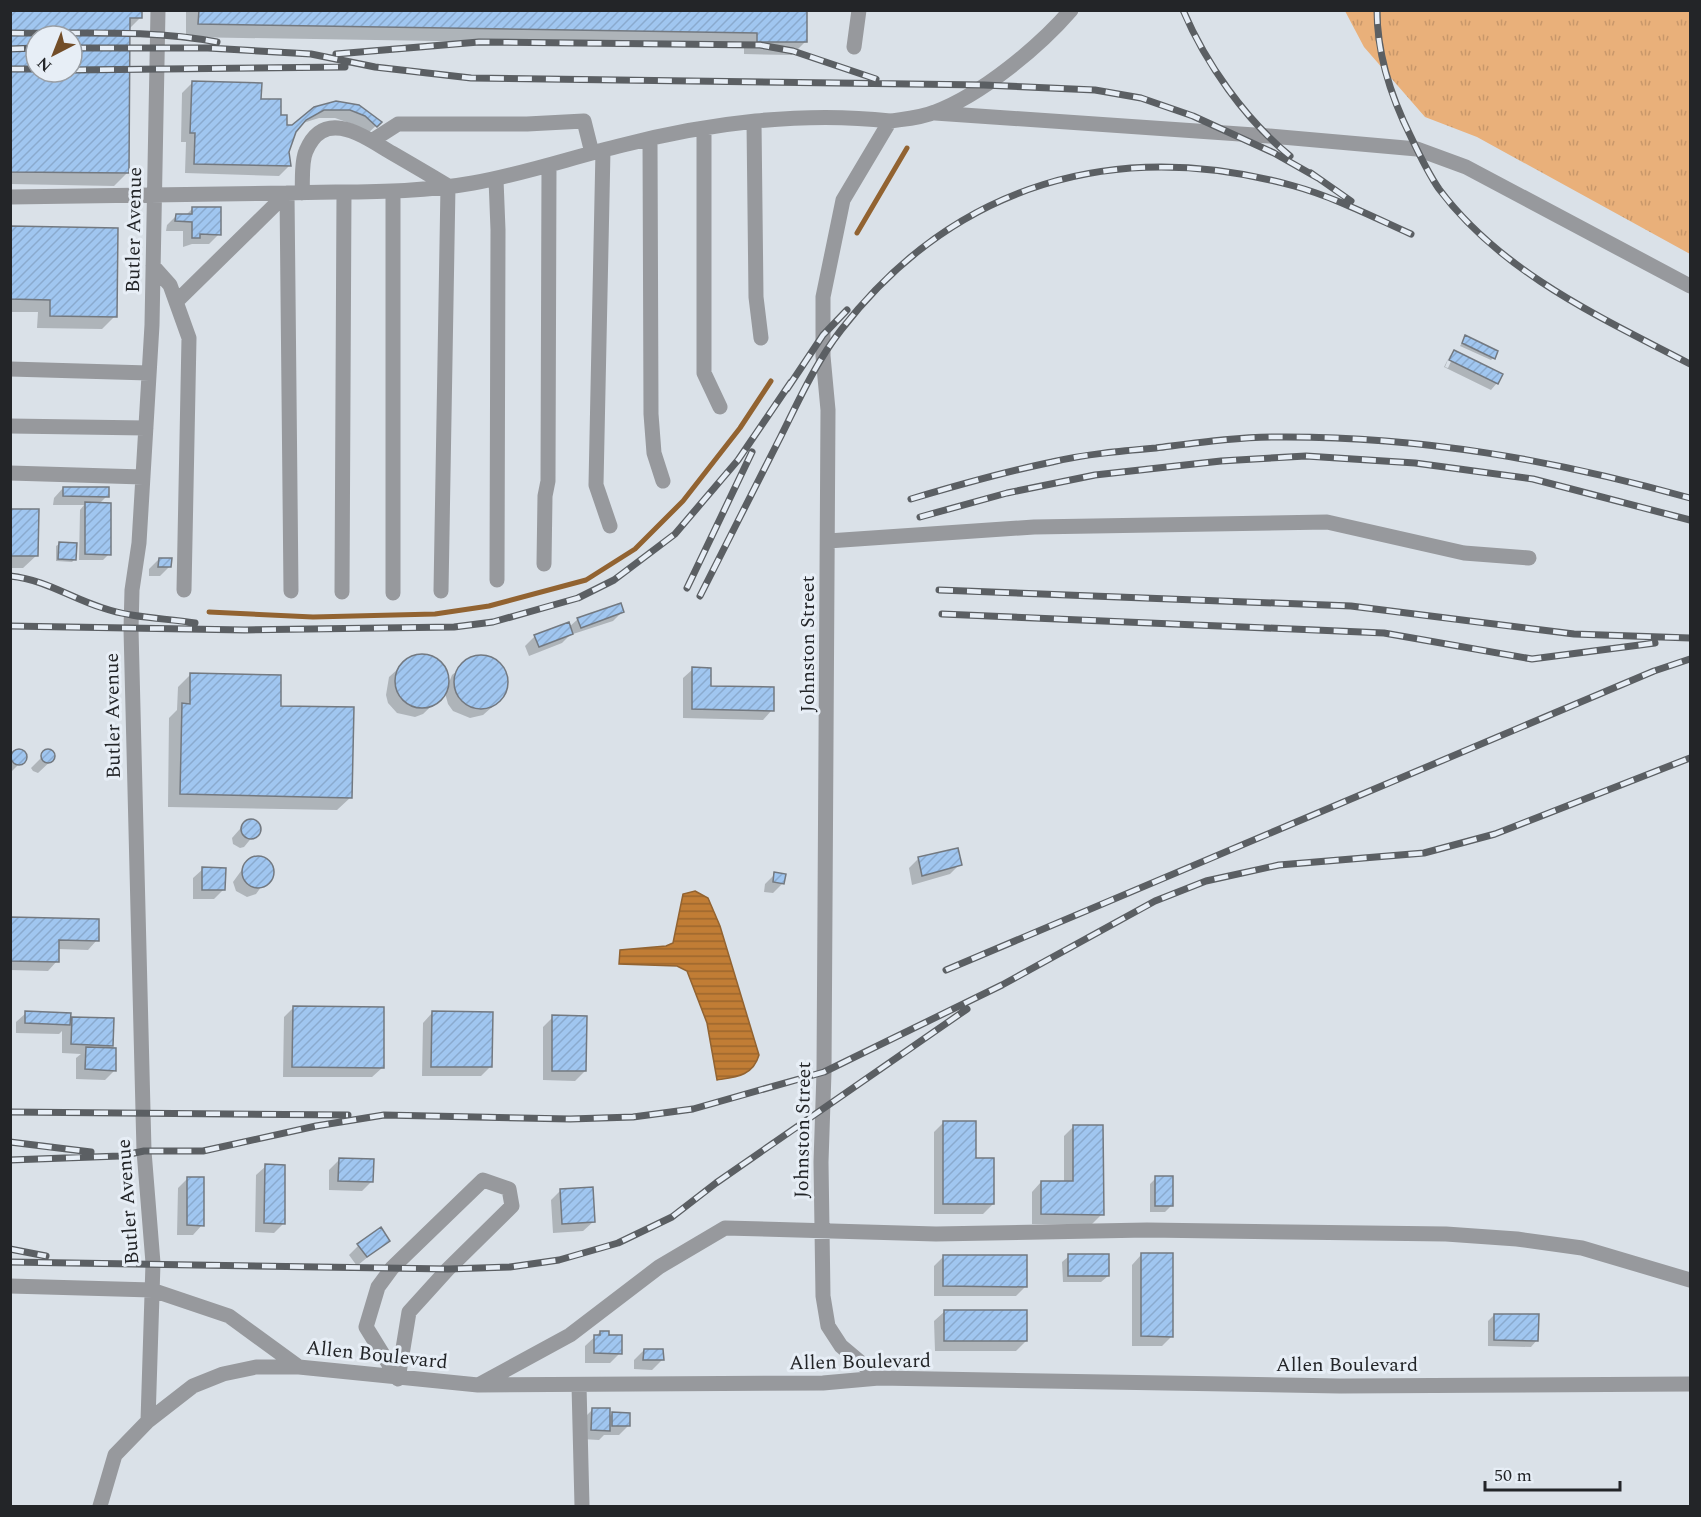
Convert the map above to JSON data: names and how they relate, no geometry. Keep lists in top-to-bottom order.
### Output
{
  "streets": {
    "street": ["Butler Avenue", "Johnston Street", "Allen Boulevard"]
  },
  "crossings": [
    ["Butler Avenue", "Allen Boulevard"],
    ["Johnston Street", "Allen Boulevard"]
  ],
  "scale_bar": "50 m",
  "north": "bottom left"
}
